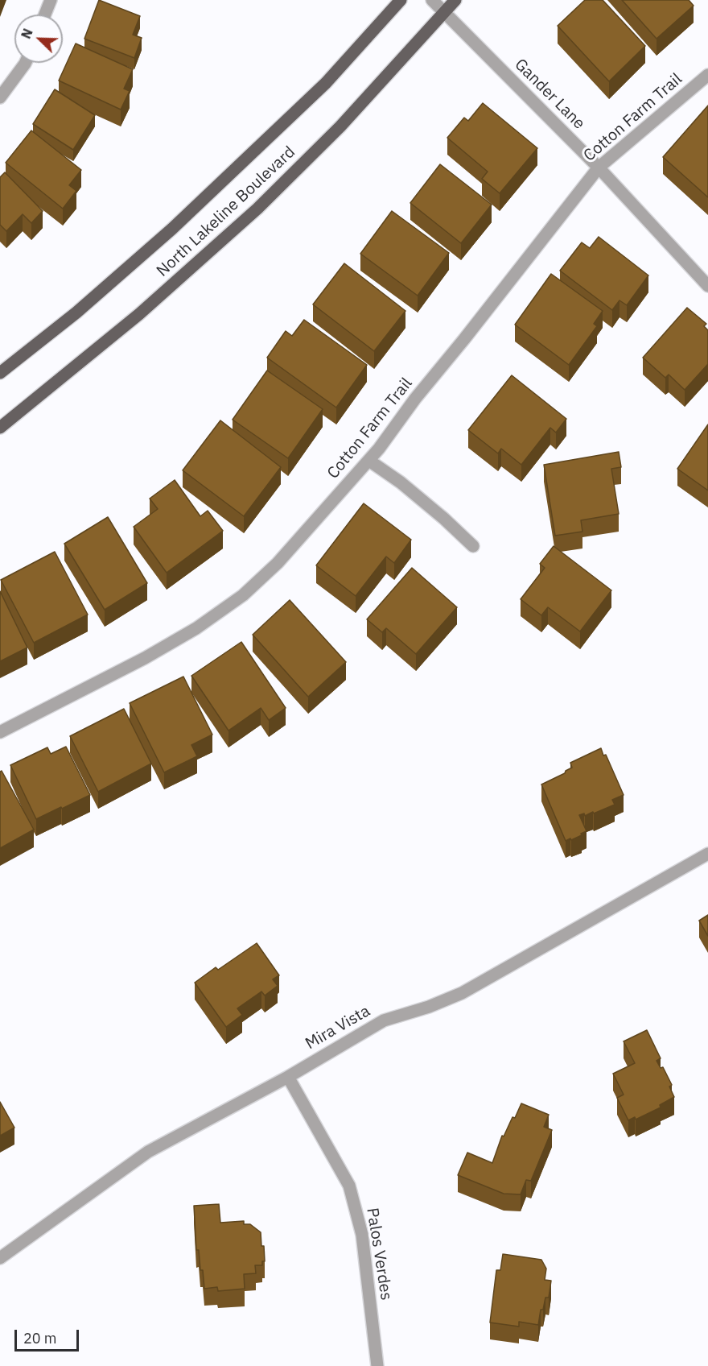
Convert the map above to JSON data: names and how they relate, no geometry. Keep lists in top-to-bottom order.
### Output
{
  "streets": {
    "main road": ["North Lakeline Boulevard"],
    "street": [
      "Gander Lane",
      "Cotton Farm Trail",
      "Mira Vista",
      "Palos Verdes"
    ]
  },
  "crossings": [
    ["Gander Lane", "Cotton Farm Trail"],
    ["Gander Lane", "North Lakeline Boulevard"],
    ["Mira Vista", "Palos Verdes"]
  ],
  "scale_bar": "20 m",
  "north": "top left"
}
